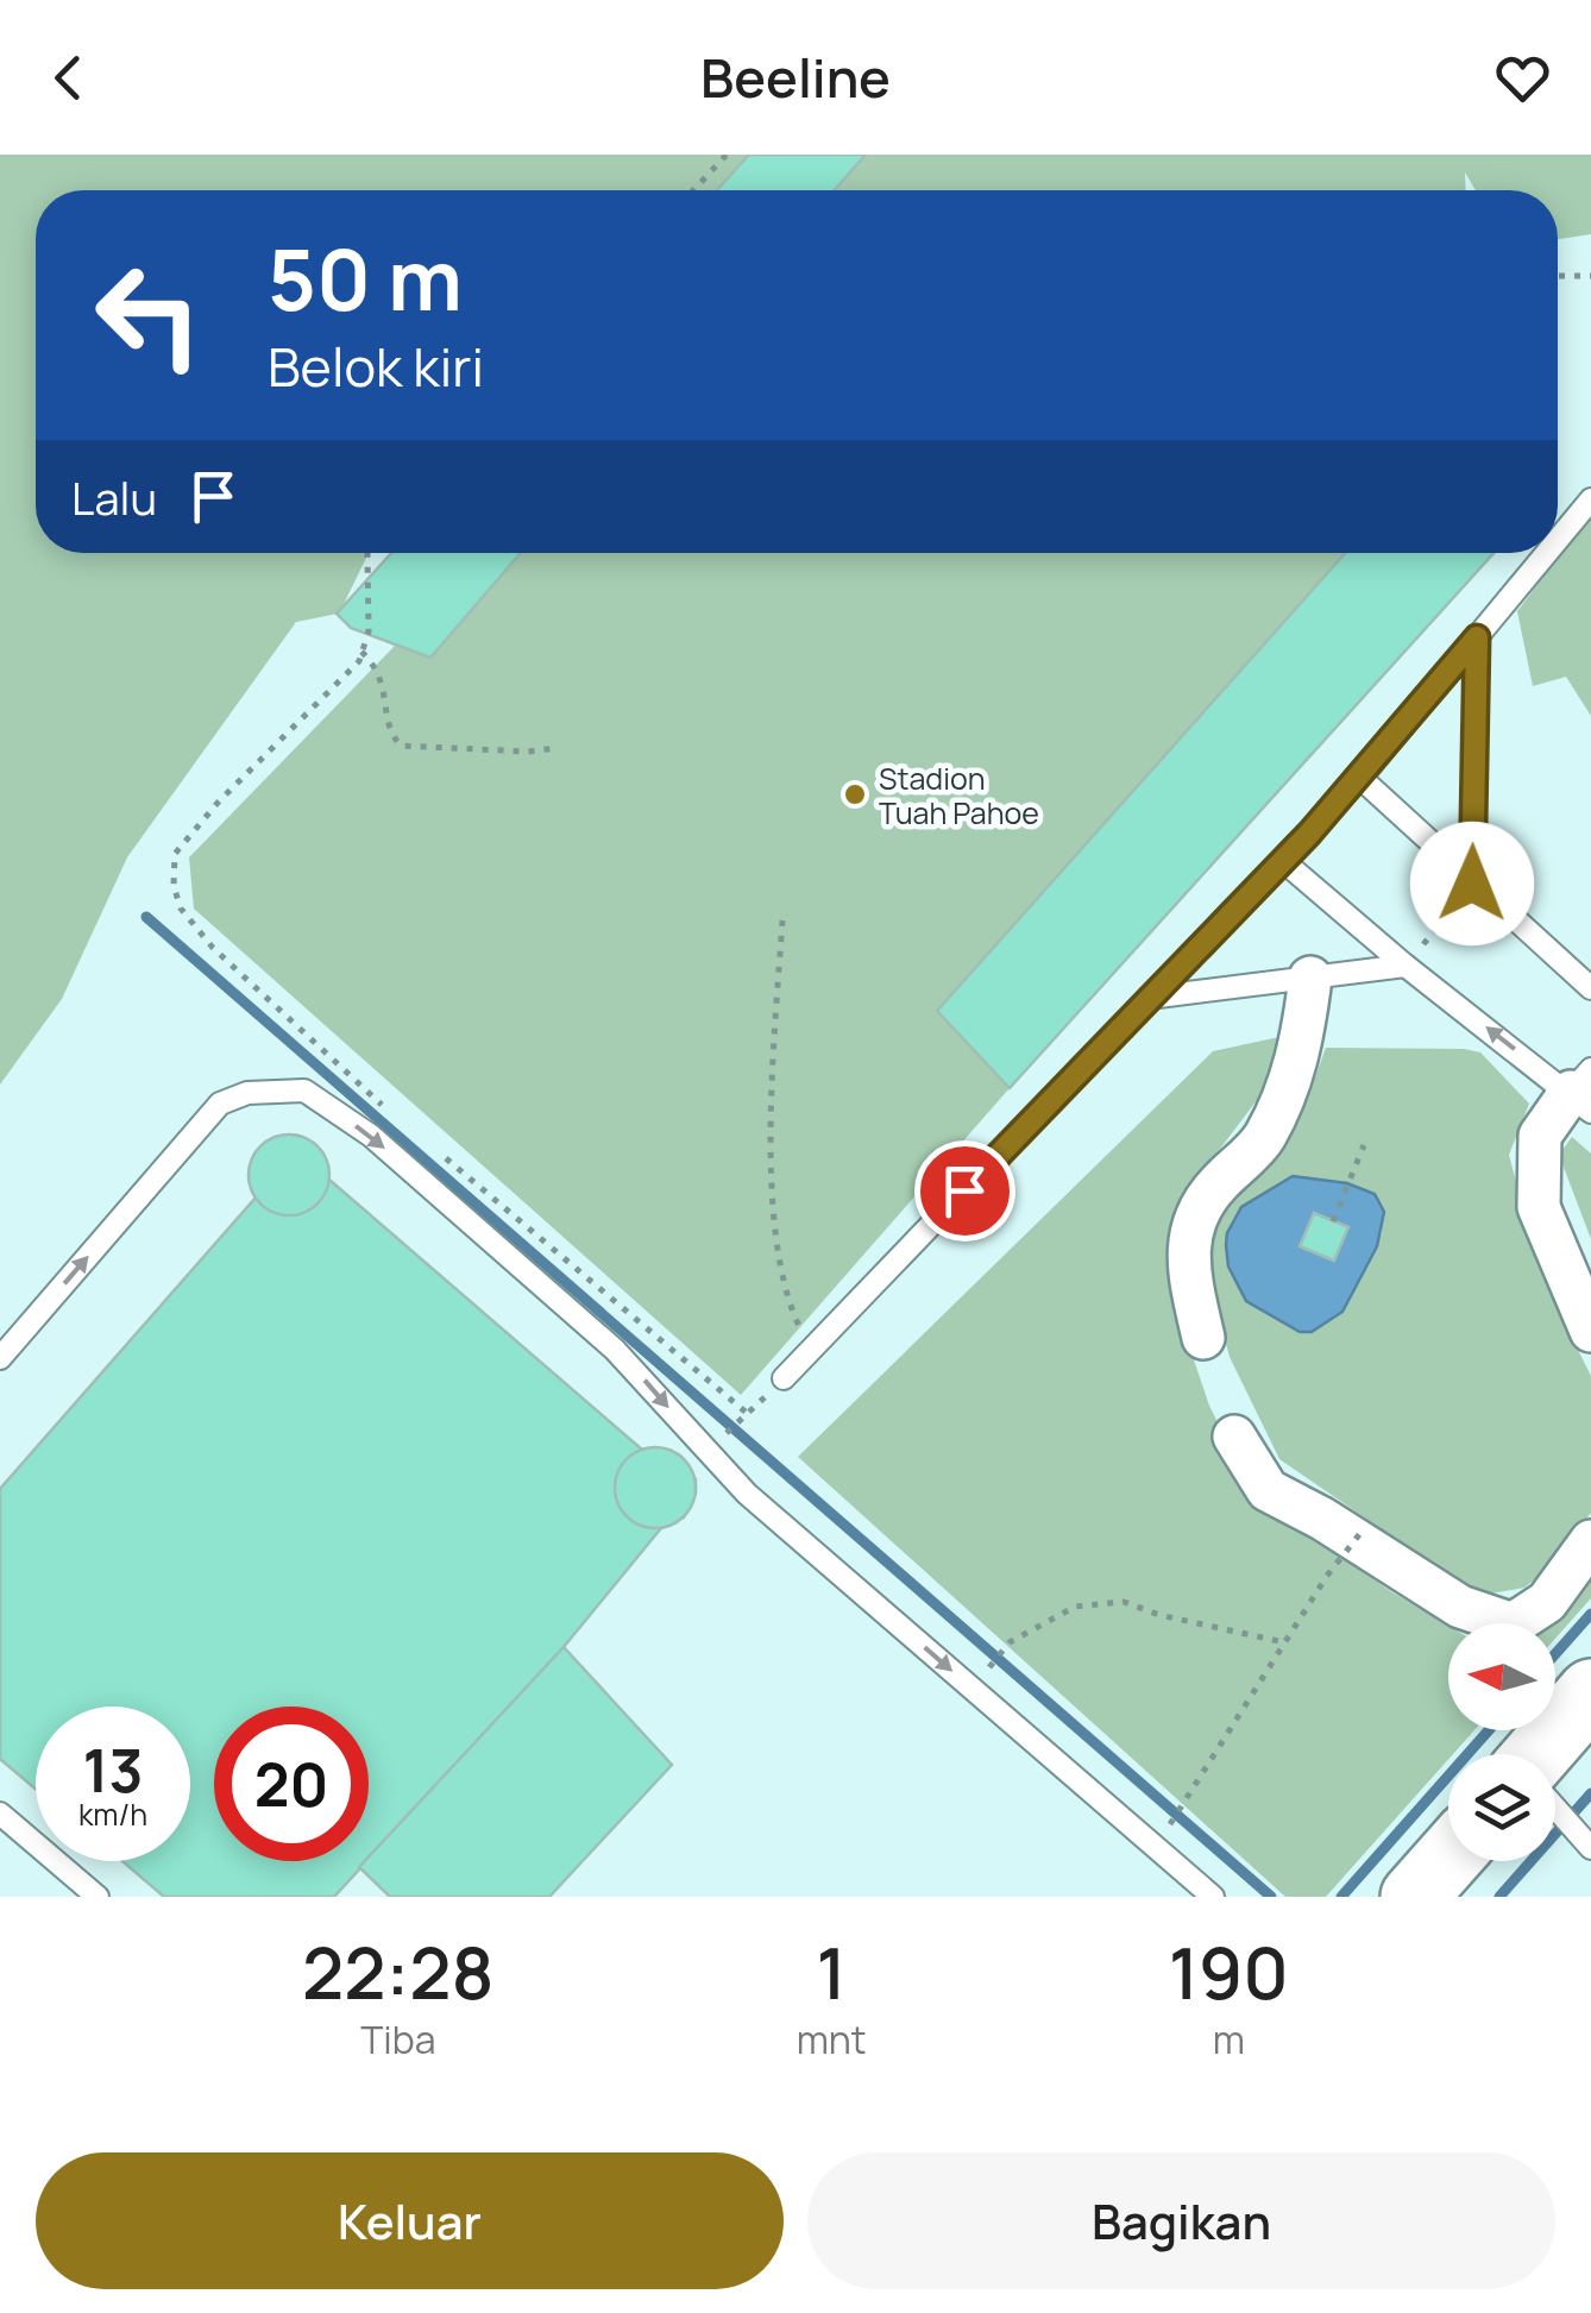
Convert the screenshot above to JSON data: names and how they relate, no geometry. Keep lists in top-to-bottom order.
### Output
{
  "places": ["Stadion Tuah Pahoe"],
  "north": "left",
  "page": {
    "header": "Beeline",
    "turn": ["50 m", "Belok kiri"],
    "then": "Lalu",
    "speed": "13 km/h",
    "limit": "20",
    "eta": [
      "22:28",
      "Tiba",
      "1",
      "mnt",
      "190",
      "m"
    ],
    "buttons": ["Keluar", "Bagikan"]
  }
}
